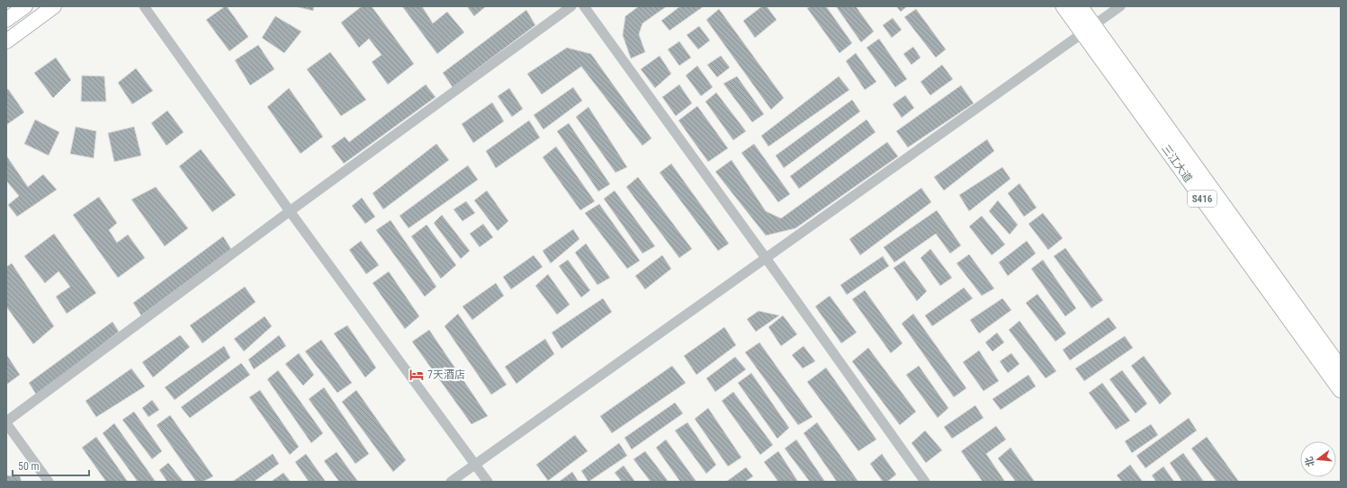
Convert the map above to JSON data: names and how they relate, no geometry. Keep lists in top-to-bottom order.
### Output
{
  "streets": {
    "main road": ["三江大道", "S416"]
  },
  "places": {
    "hotel": ["7天酒店"]
  },
  "scale_bar": "50 m",
  "north": "left"
}
